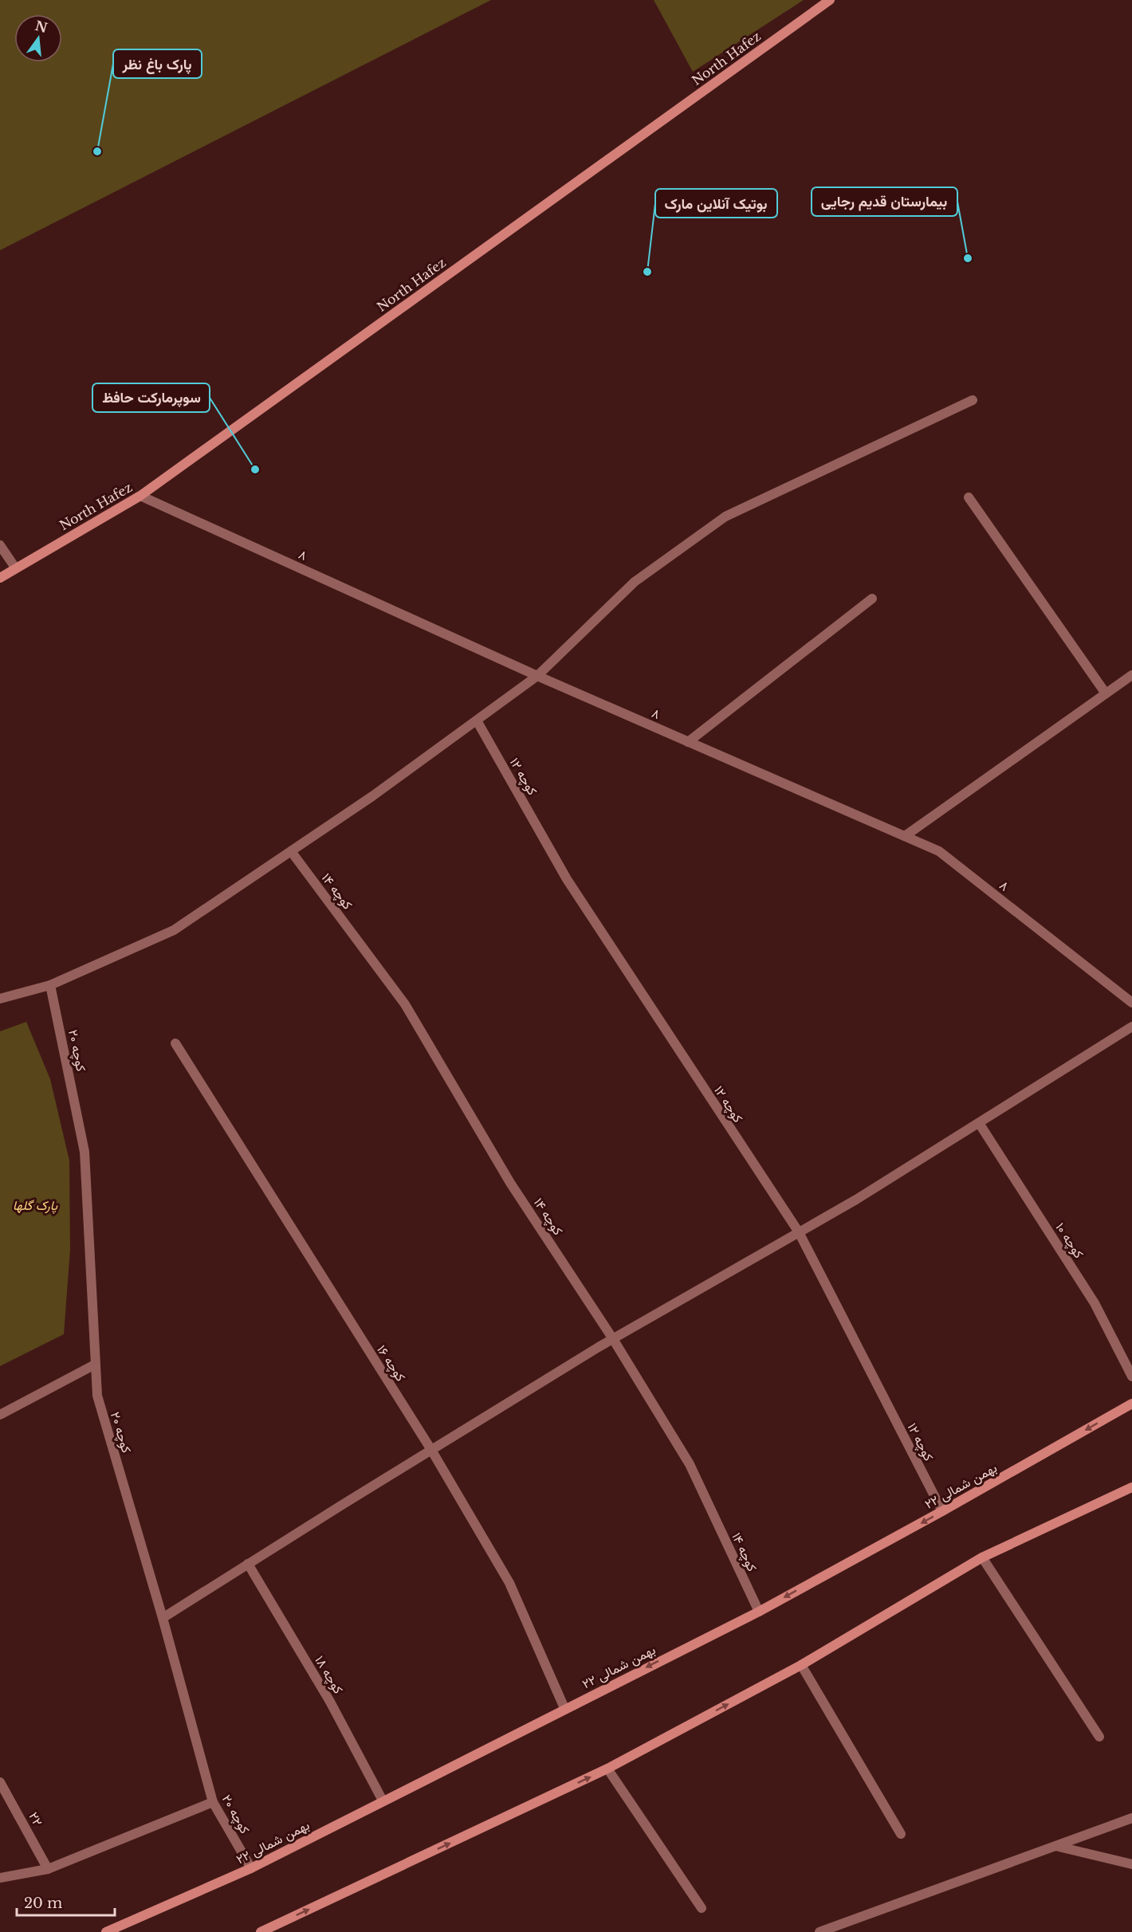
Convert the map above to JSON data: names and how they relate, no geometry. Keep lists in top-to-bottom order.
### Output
{
  "streets": {
    "main road": ["North Hafez", "۲۲ بهمن شمالی"],
    "street": [
      "۸",
      "کوچه ۱۲",
      "کوچه ۱۴",
      "کوچه ۲۰",
      "کوچه ۱۰",
      "کوچه ۱۶",
      "کوچه ۱۸",
      "۲۲"
    ]
  },
  "crossings": [
    ["North Hafez", "۸"],
    ["کوچه ۱۲", "۲۲ بهمن شمالی"],
    ["کوچه ۱۴", "۲۲ بهمن شمالی"],
    ["کوچه ۲۰", "۲۲ بهمن شمالی"],
    ["کوچه ۱۶", "۲۲ بهمن شمالی"],
    ["۲۲ بهمن شمالی", "کوچه ۱۸"]
  ],
  "parks": ["پارک گلها"],
  "places": [
    "پارک باغ نظر",
    "بیمارستان قدیم رجایی",
    "بوتیک آنلاین مارک",
    "سوپرمارکت حافظ"
  ],
  "scale_bar": "20 m",
  "north": "top"
}
